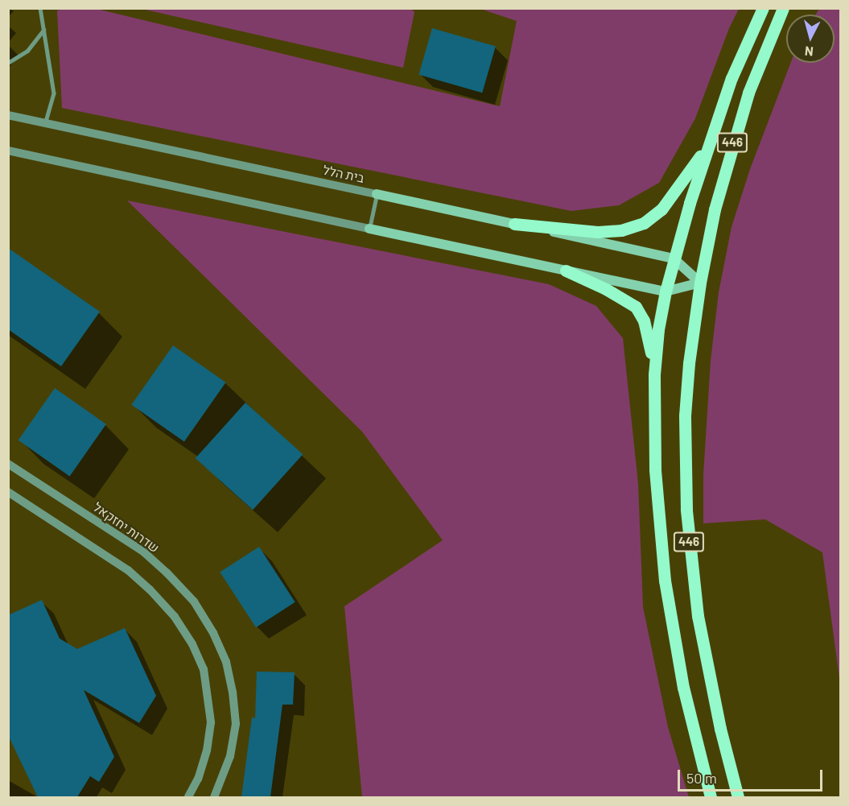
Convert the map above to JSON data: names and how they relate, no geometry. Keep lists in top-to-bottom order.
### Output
{
  "streets": {
    "main road": ["446", "בית הלל"],
    "street": ["שדרות יחזקאל"]
  },
  "crossings": [
    ["446", "בית הלל"]
  ],
  "scale_bar": "50 m",
  "north": "bottom"
}
